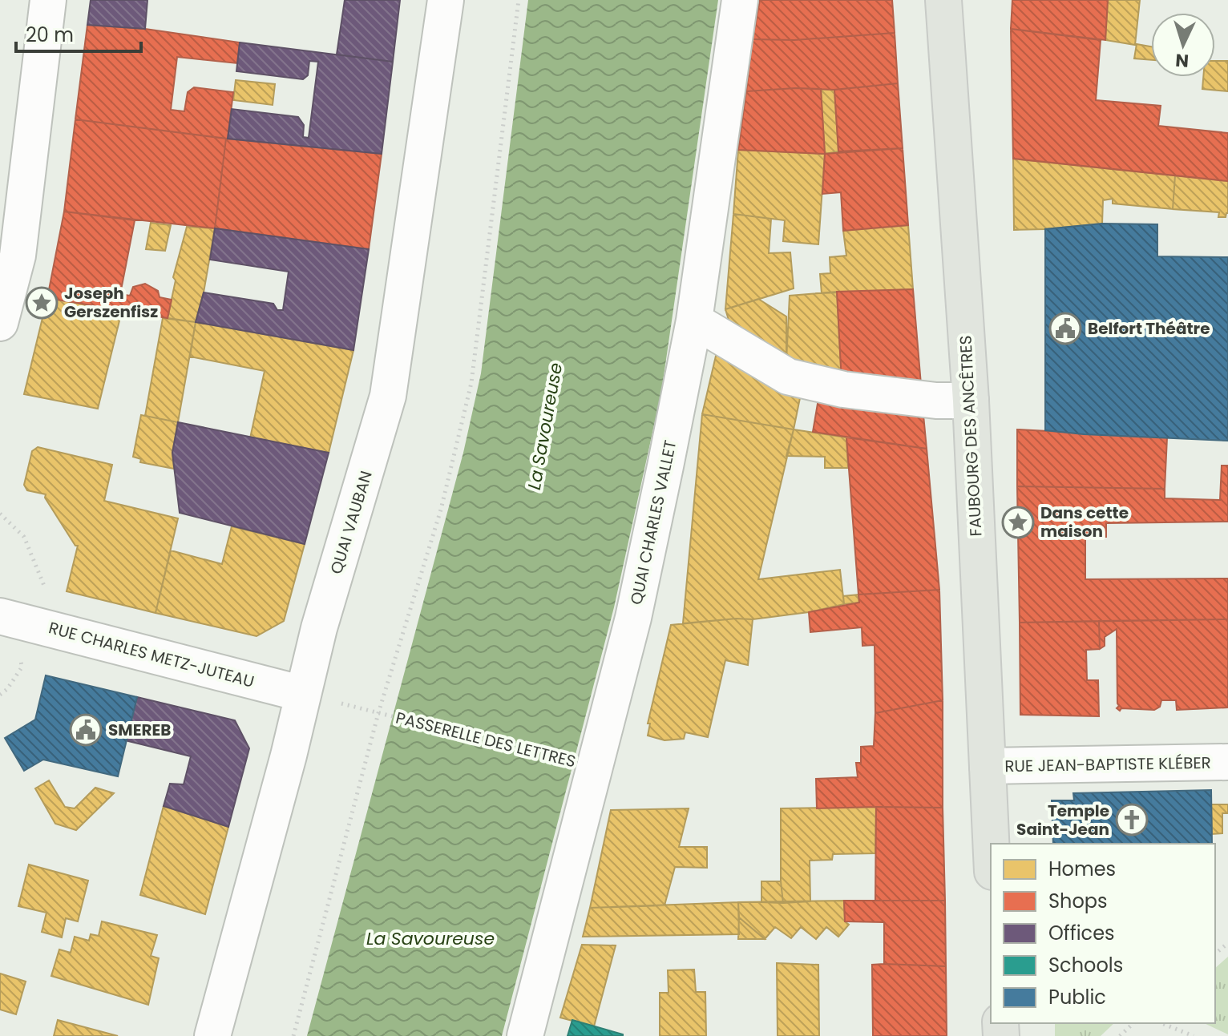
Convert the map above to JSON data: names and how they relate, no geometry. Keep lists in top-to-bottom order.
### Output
{
  "streets": {
    "main road": ["FAUBOURG DES ANCÊTRES"],
    "street": [
      "QUAI VAUBAN",
      "QUAI CHARLES VALLET",
      "RUE CHARLES METZ-JUTEAU",
      "RUE JEAN-BAPTISTE KLÉBER"
    ],
    "path": ["PASSERELLE DES LETTRES"]
  },
  "crossings": [
    ["FAUBOURG DES ANCÊTRES", "RUE JEAN-BAPTISTE KLÉBER"],
    ["QUAI VAUBAN", "RUE CHARLES METZ-JUTEAU"],
    ["QUAI VAUBAN", "PASSERELLE DES LETTRES"],
    ["RUE CHARLES METZ-JUTEAU", "PASSERELLE DES LETTRES"]
  ],
  "water": ["La Savoureuse"],
  "places": {
    "place": ["Joseph Gerszenfisz", "Dans cette maison"],
    "public building": ["Belfort Théâtre", "SMEREB"],
    "church": ["Temple Saint-Jean"]
  },
  "legend": [
    "Homes",
    "Shops",
    "Offices",
    "Schools",
    "Public"
  ],
  "scale_bar": "20 m",
  "north": "bottom"
}
